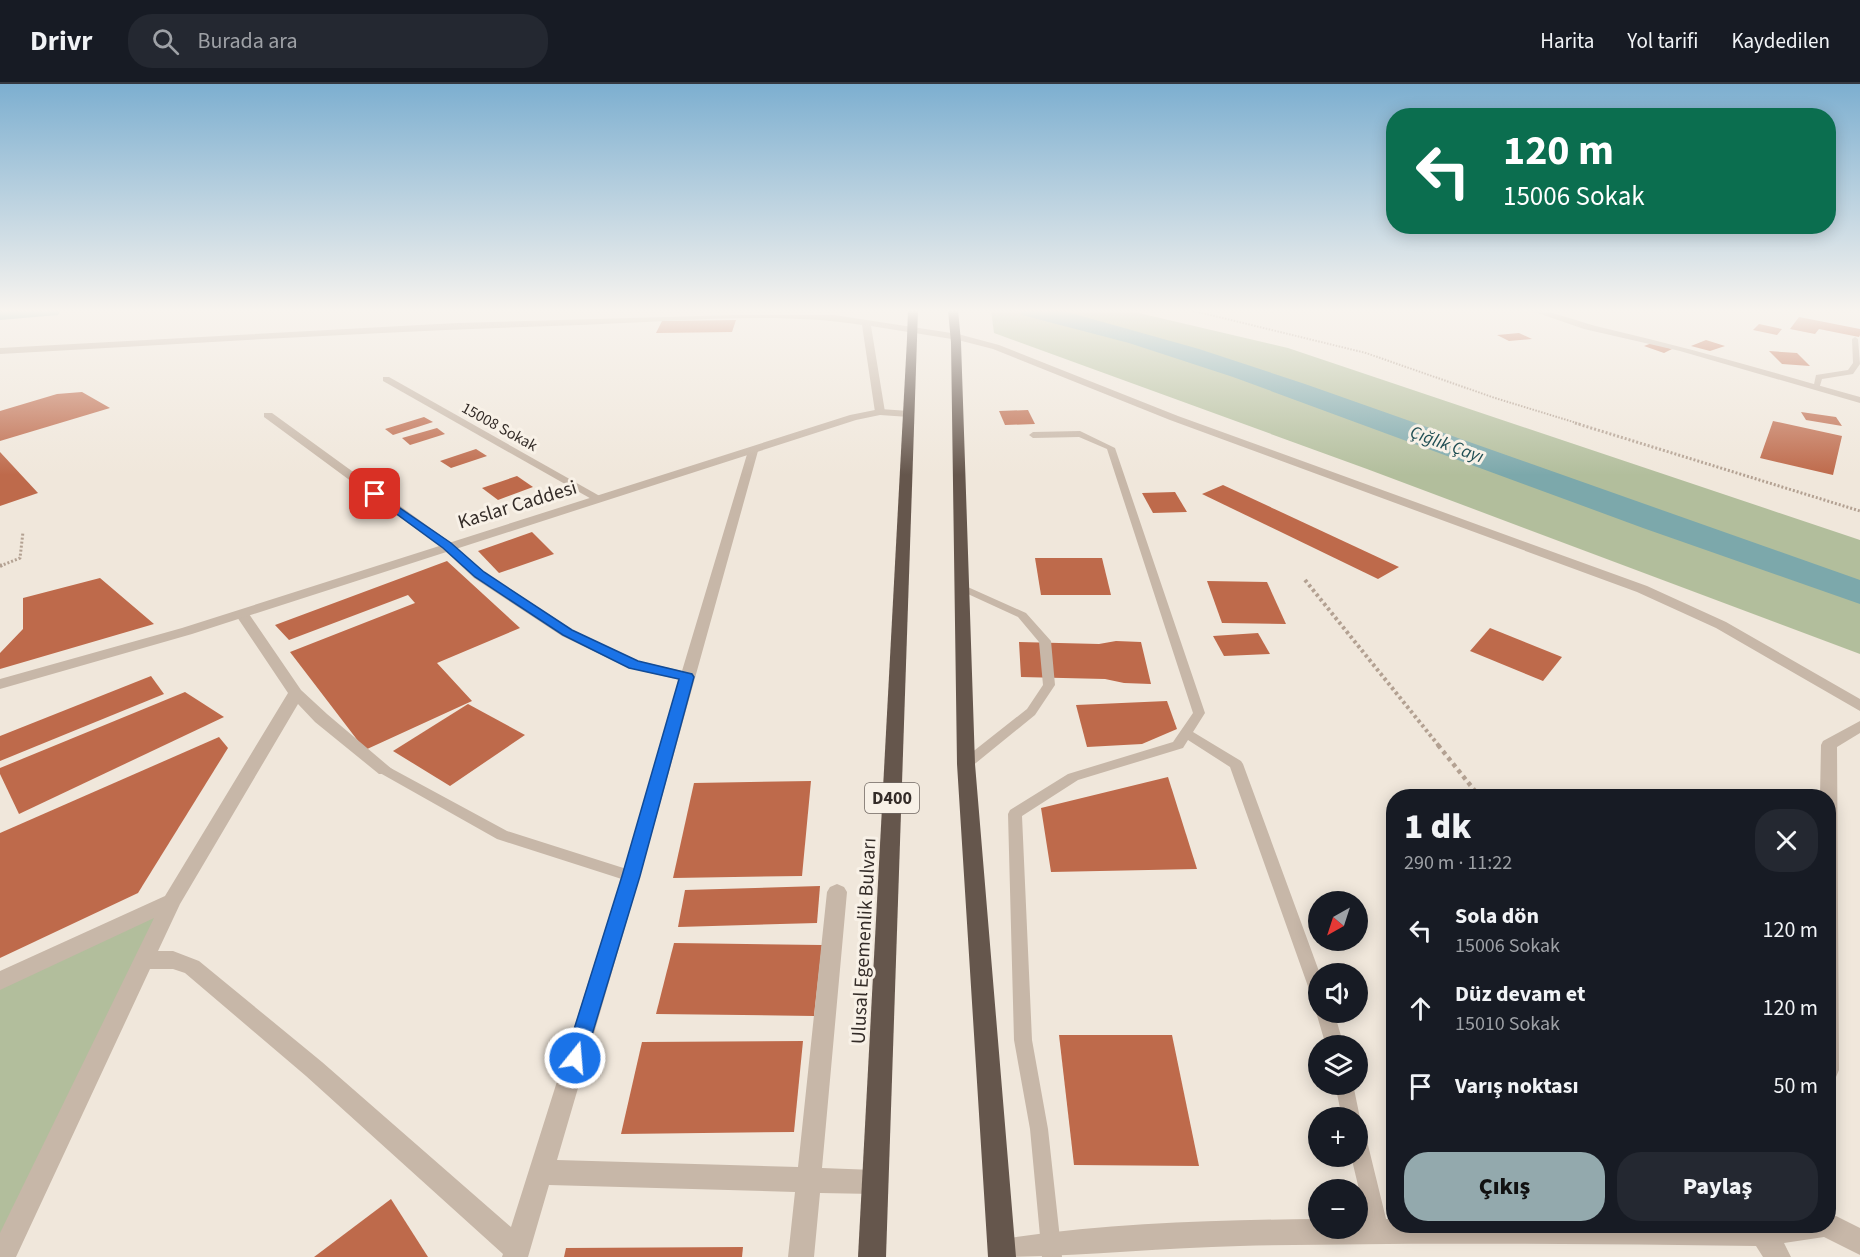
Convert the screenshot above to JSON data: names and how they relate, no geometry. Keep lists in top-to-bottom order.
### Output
{
  "streets": {
    "highway": ["D400", "Ulusal Egemenlik Bulvarı"],
    "street": ["15008 Sokak", "Kaslar Caddesi"]
  },
  "crossings": [
    ["15008 Sokak", "Kaslar Caddesi"],
    ["Kaslar Caddesi", "Ulusal Egemenlik Bulvarı"]
  ],
  "water": ["Çığlık Çayı"],
  "north": "bottom left",
  "page": {
    "header": "Drivr",
    "search": "Burada ara",
    "nav": ["Harita", "Yol tarifi", "Kaydedilen"],
    "turn": ["120 m", "15006 Sokak"],
    "heading": ["1 dk", "290 m · 11:22"],
    "map_buttons": ["+", "−"],
    "list": [
      {
        "name": "Sola dön",
        "note": "15006 Sokak",
        "value": "120 m"
      },
      {
        "name": "Düz devam et",
        "note": "15010 Sokak",
        "value": "120 m"
      },
      {
        "name": "Varış noktası",
        "value": "50 m"
      }
    ],
    "buttons": ["Çıkış", "Paylaş"]
  }
}
